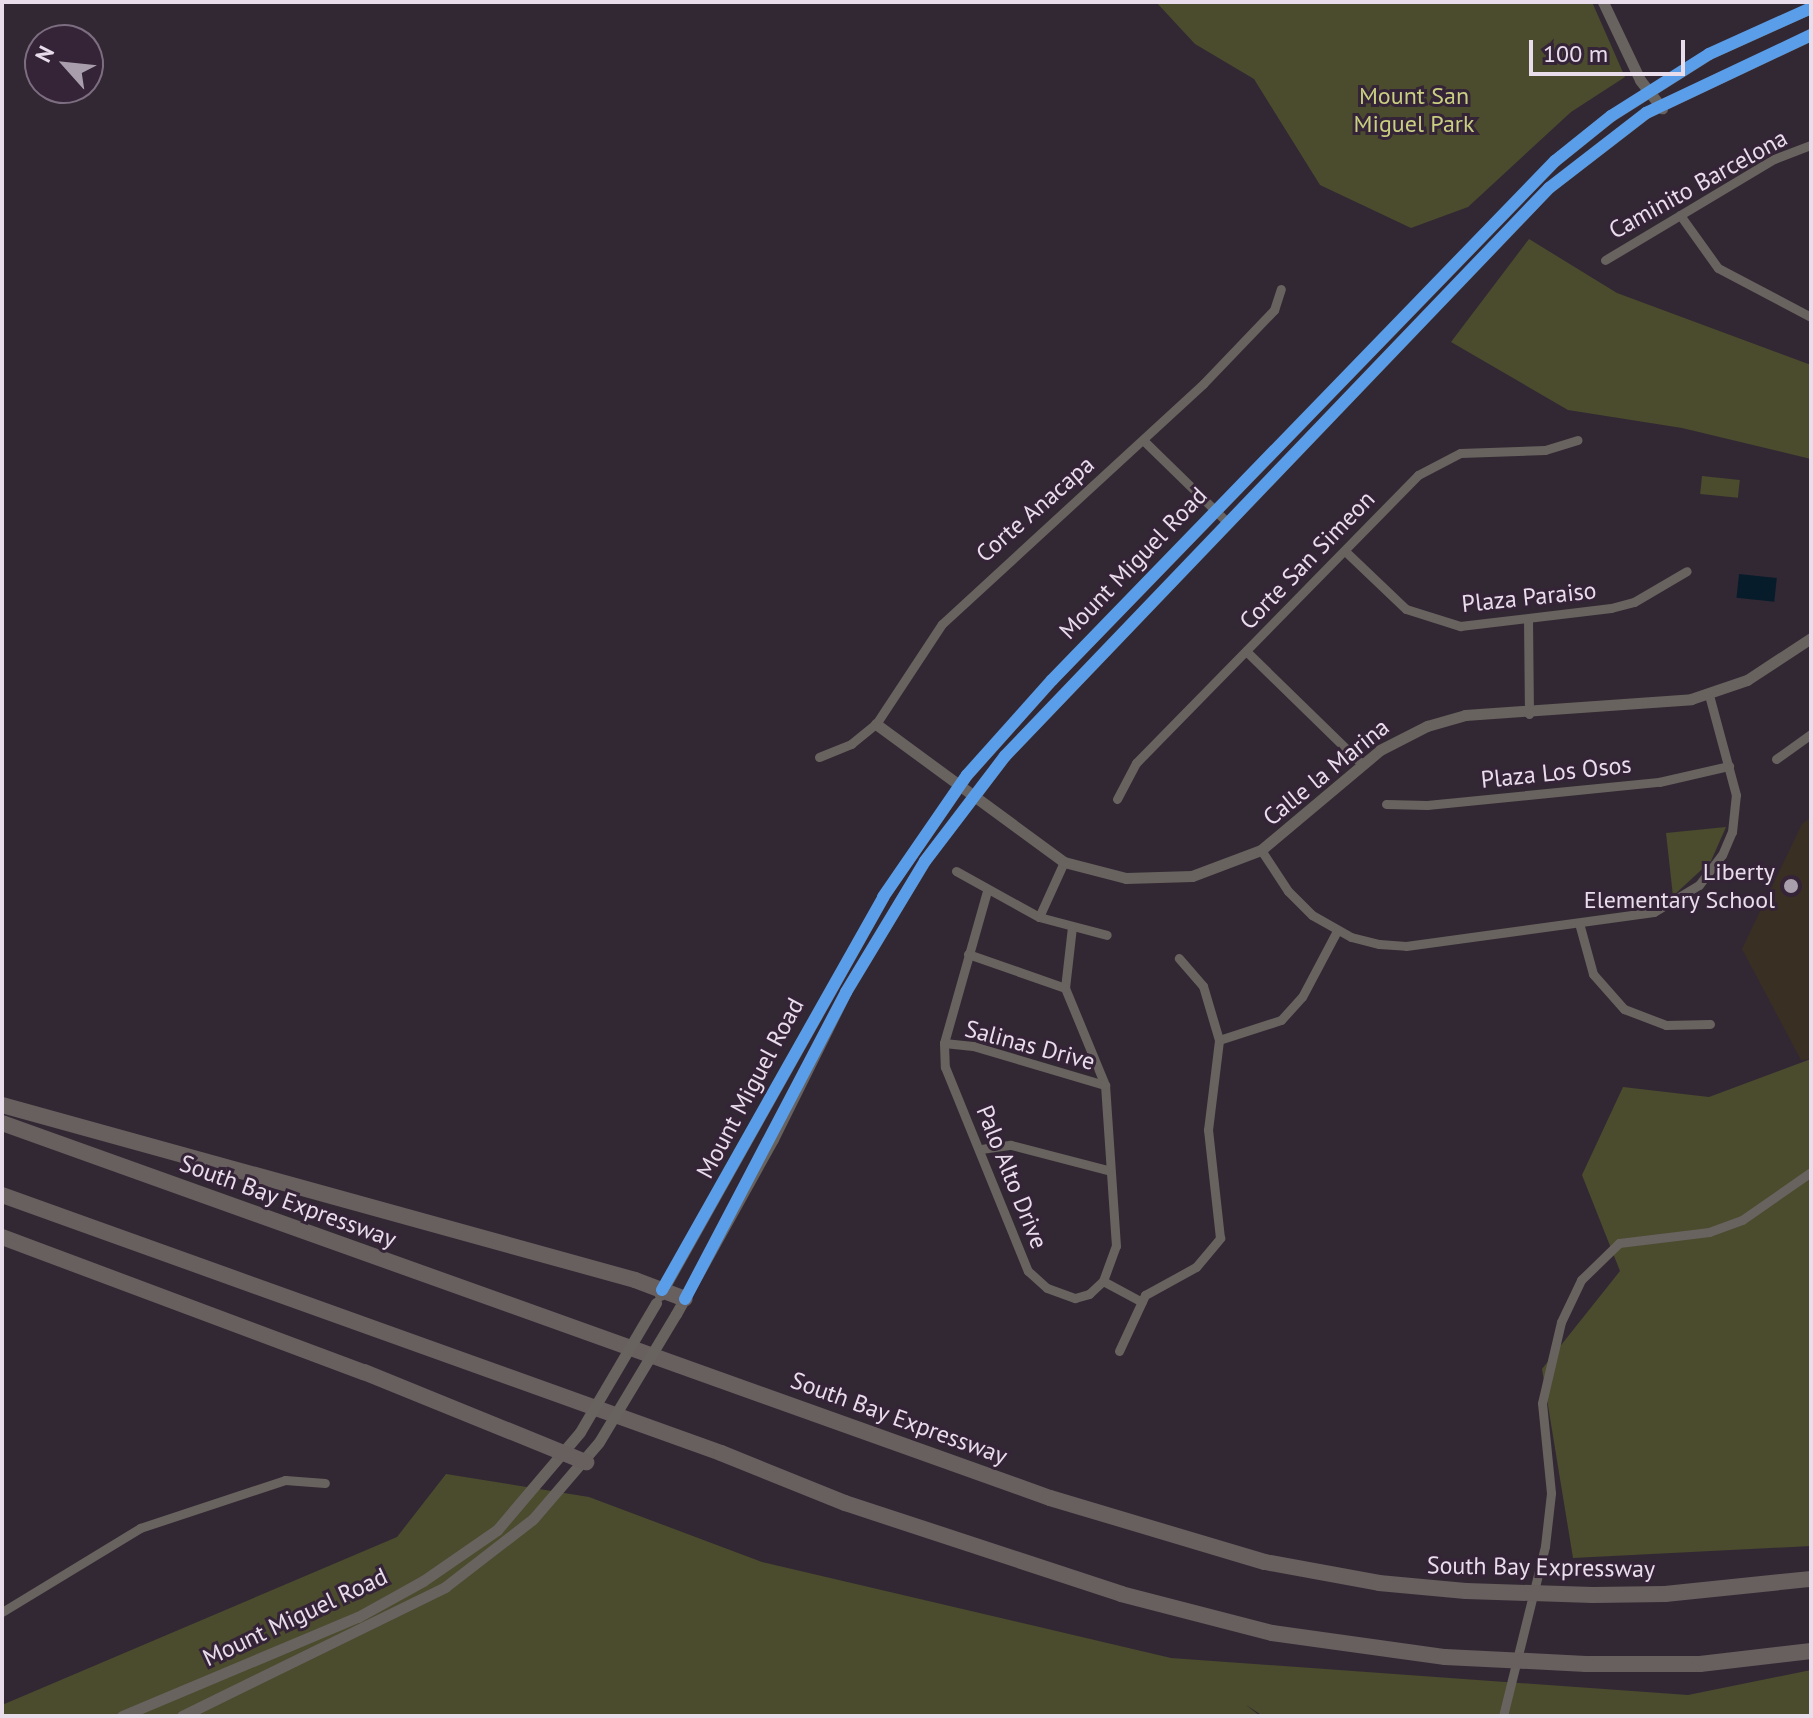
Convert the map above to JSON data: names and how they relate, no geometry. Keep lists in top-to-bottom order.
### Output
{
  "streets": {
    "highway": ["South Bay Expressway"],
    "street": [
      "Caminito Barcelona",
      "Corte Anacapa",
      "Corte San Simeon",
      "Mount Miguel Road",
      "Plaza Paraiso",
      "Calle la Marina",
      "Plaza Los Osos",
      "Salinas Drive",
      "Palo Alto Drive"
    ]
  },
  "crossings": [
    ["Corte Anacapa", "Calle la Marina"],
    ["Corte San Simeon", "Plaza Paraiso"],
    ["Mount Miguel Road", "Calle la Marina"],
    ["Salinas Drive", "Palo Alto Drive"]
  ],
  "parks": ["Mount San Miguel Park"],
  "places": ["Liberty Elementary School"],
  "scale_bar": "100 m",
  "north": "top left"
}
